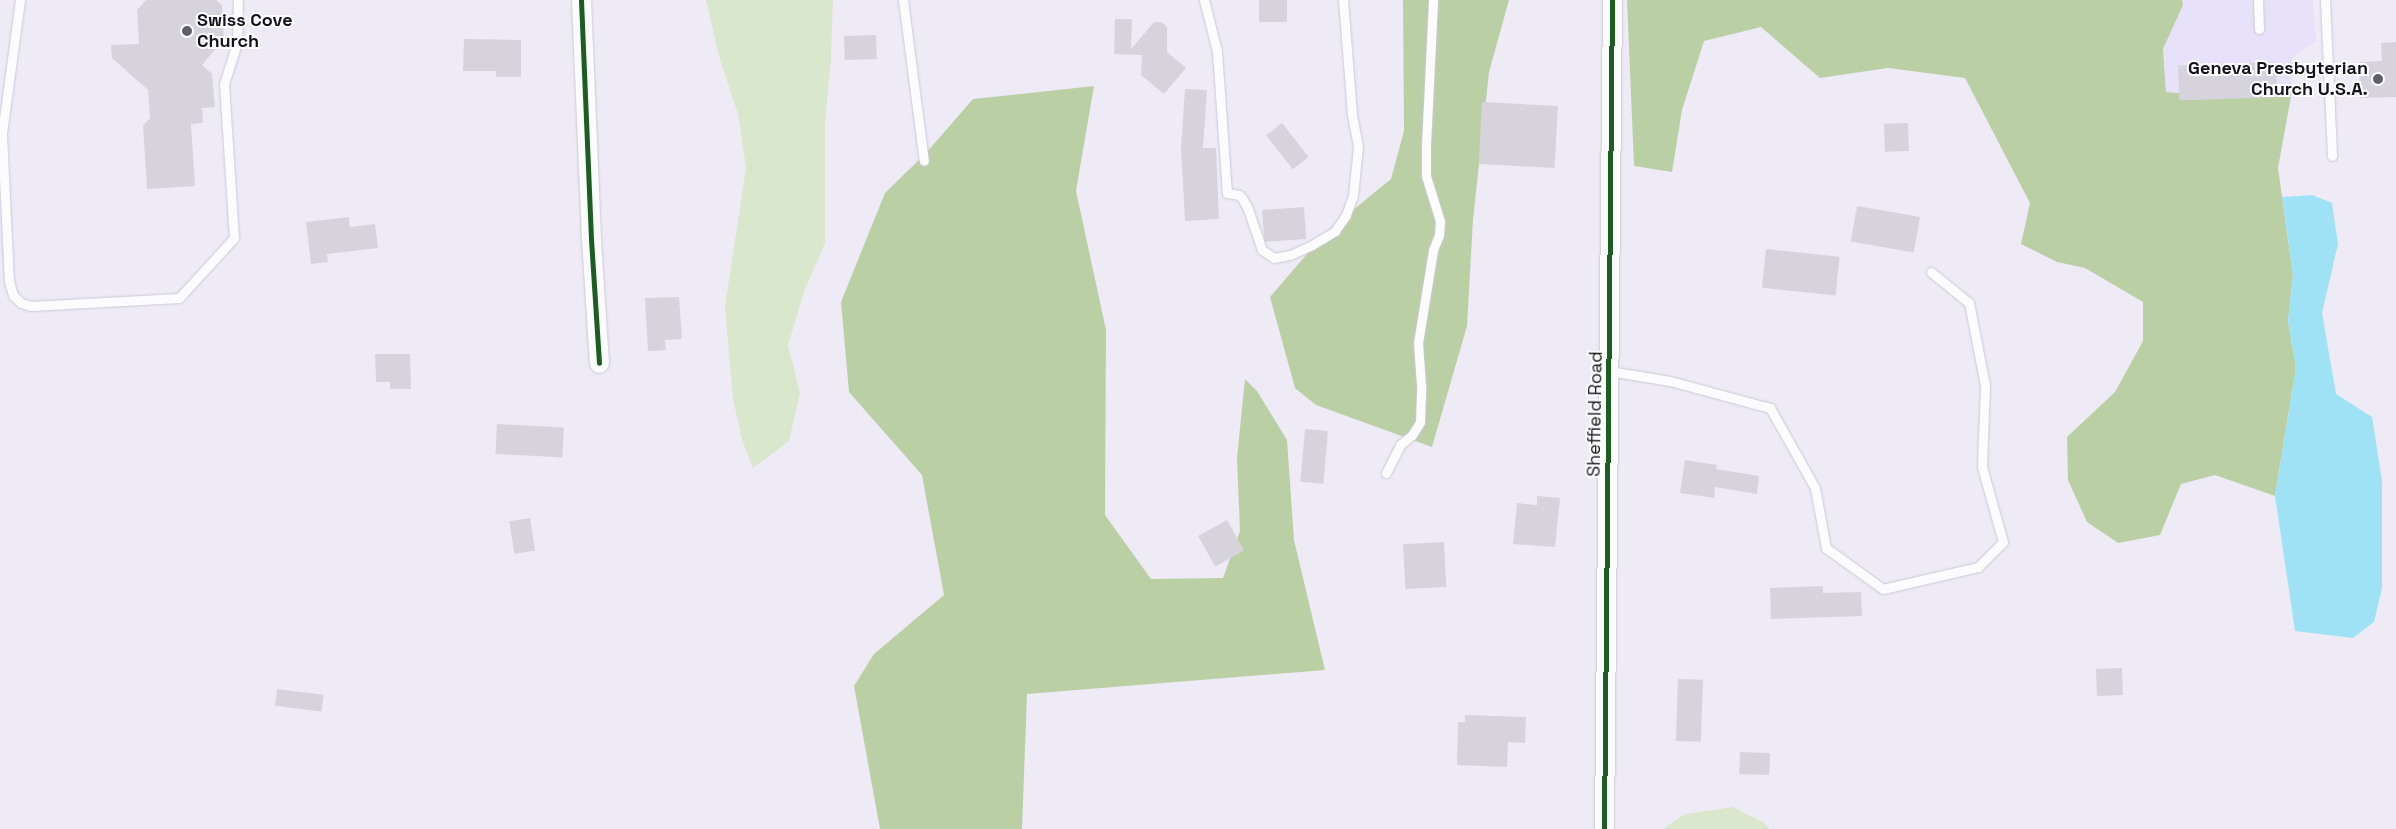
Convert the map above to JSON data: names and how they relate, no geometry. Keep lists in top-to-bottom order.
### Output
{
  "streets": {
    "street": ["Sheffield Road"]
  },
  "places": ["Swiss Cove Church", "Geneva Presbyterian Church U.S.A."]
}
